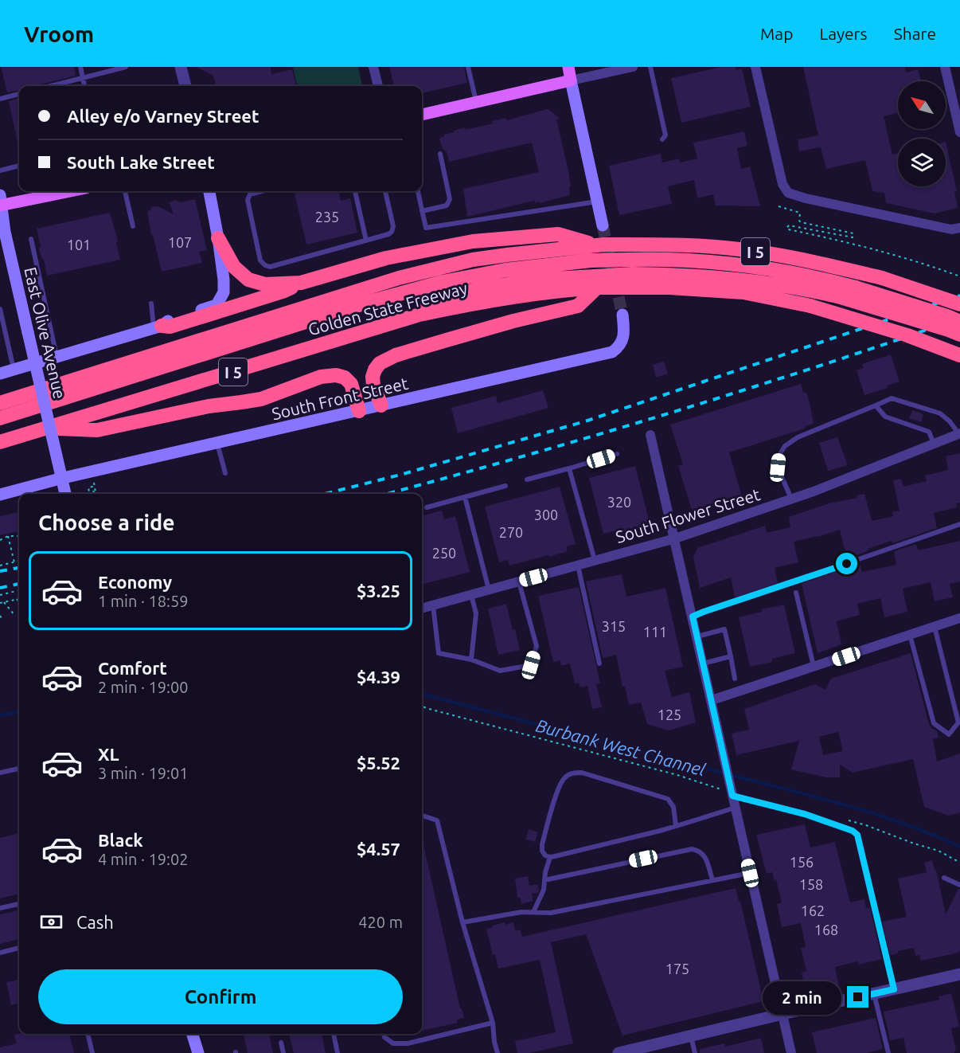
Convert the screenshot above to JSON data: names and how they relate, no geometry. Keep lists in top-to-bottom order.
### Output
{
  "streets": {
    "highway": ["I 5", "Golden State Freeway"],
    "main road": ["East Olive Avenue", "South Front Street"],
    "street": ["South Flower Street"]
  },
  "crossings": [
    ["East Olive Avenue", "South Front Street"]
  ],
  "water": ["Burbank West Channel"],
  "house_numbers": [
    "235",
    "107",
    "101",
    "320",
    "300",
    "270",
    "250",
    "315",
    "111",
    "125",
    "156",
    "158",
    "162",
    "168",
    "175"
  ],
  "north": "top left",
  "page": {
    "header": "Vroom",
    "nav": ["Map", "Layers", "Share"],
    "banner": ["Alley e/o Varney Street", "South Lake Street"],
    "heading": "Choose a ride",
    "list": [
      {
        "name": "Economy",
        "note": "1 min · 18:59",
        "value": "$3.25"
      },
      {
        "name": "Comfort",
        "note": "2 min · 19:00",
        "value": "$4.39"
      },
      {
        "name": "XL",
        "note": "3 min · 19:01",
        "value": "$5.52"
      },
      {
        "name": "Black",
        "note": "4 min · 19:02",
        "value": "$4.57"
      }
    ],
    "pay": ["Cash", "420 m"],
    "buttons": "Confirm",
    "bubble": "2 min"
  }
}
